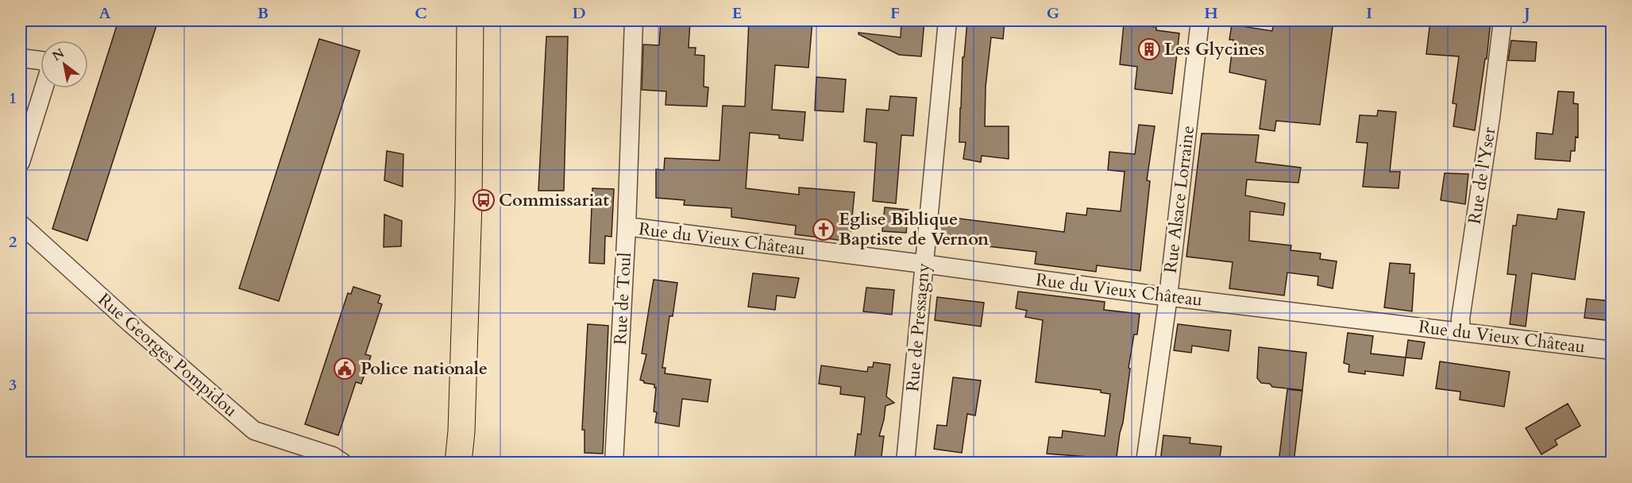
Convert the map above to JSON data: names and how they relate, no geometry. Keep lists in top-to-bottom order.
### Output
{
  "streets": {
    "street": [
      "Rue de l'Yser",
      "Rue Alsace Lorraine",
      "Rue du Vieux Château",
      "Rue de Toul",
      "Rue de Pressagny",
      "Rue Georges Pompidou"
    ]
  },
  "crossings": [
    ["Rue de l'Yser", "Rue du Vieux Château"],
    ["Rue Alsace Lorraine", "Rue du Vieux Château"],
    ["Rue du Vieux Château", "Rue de Toul"],
    ["Rue du Vieux Château", "Rue de Pressagny"]
  ],
  "places": {
    "building": ["Les Glycines"],
    "bus stop": ["Commissariat"],
    "church": ["Eglise Biblique Baptiste de Vernon"],
    "public building": ["Police nationale"]
  },
  "north": "top left",
  "grid": {
    "columns": [
      "A",
      "B",
      "C",
      "D",
      "E",
      "F",
      "G",
      "H",
      "I",
      "J"
    ],
    "rows": ["1", "2", "3"]
  }
}
